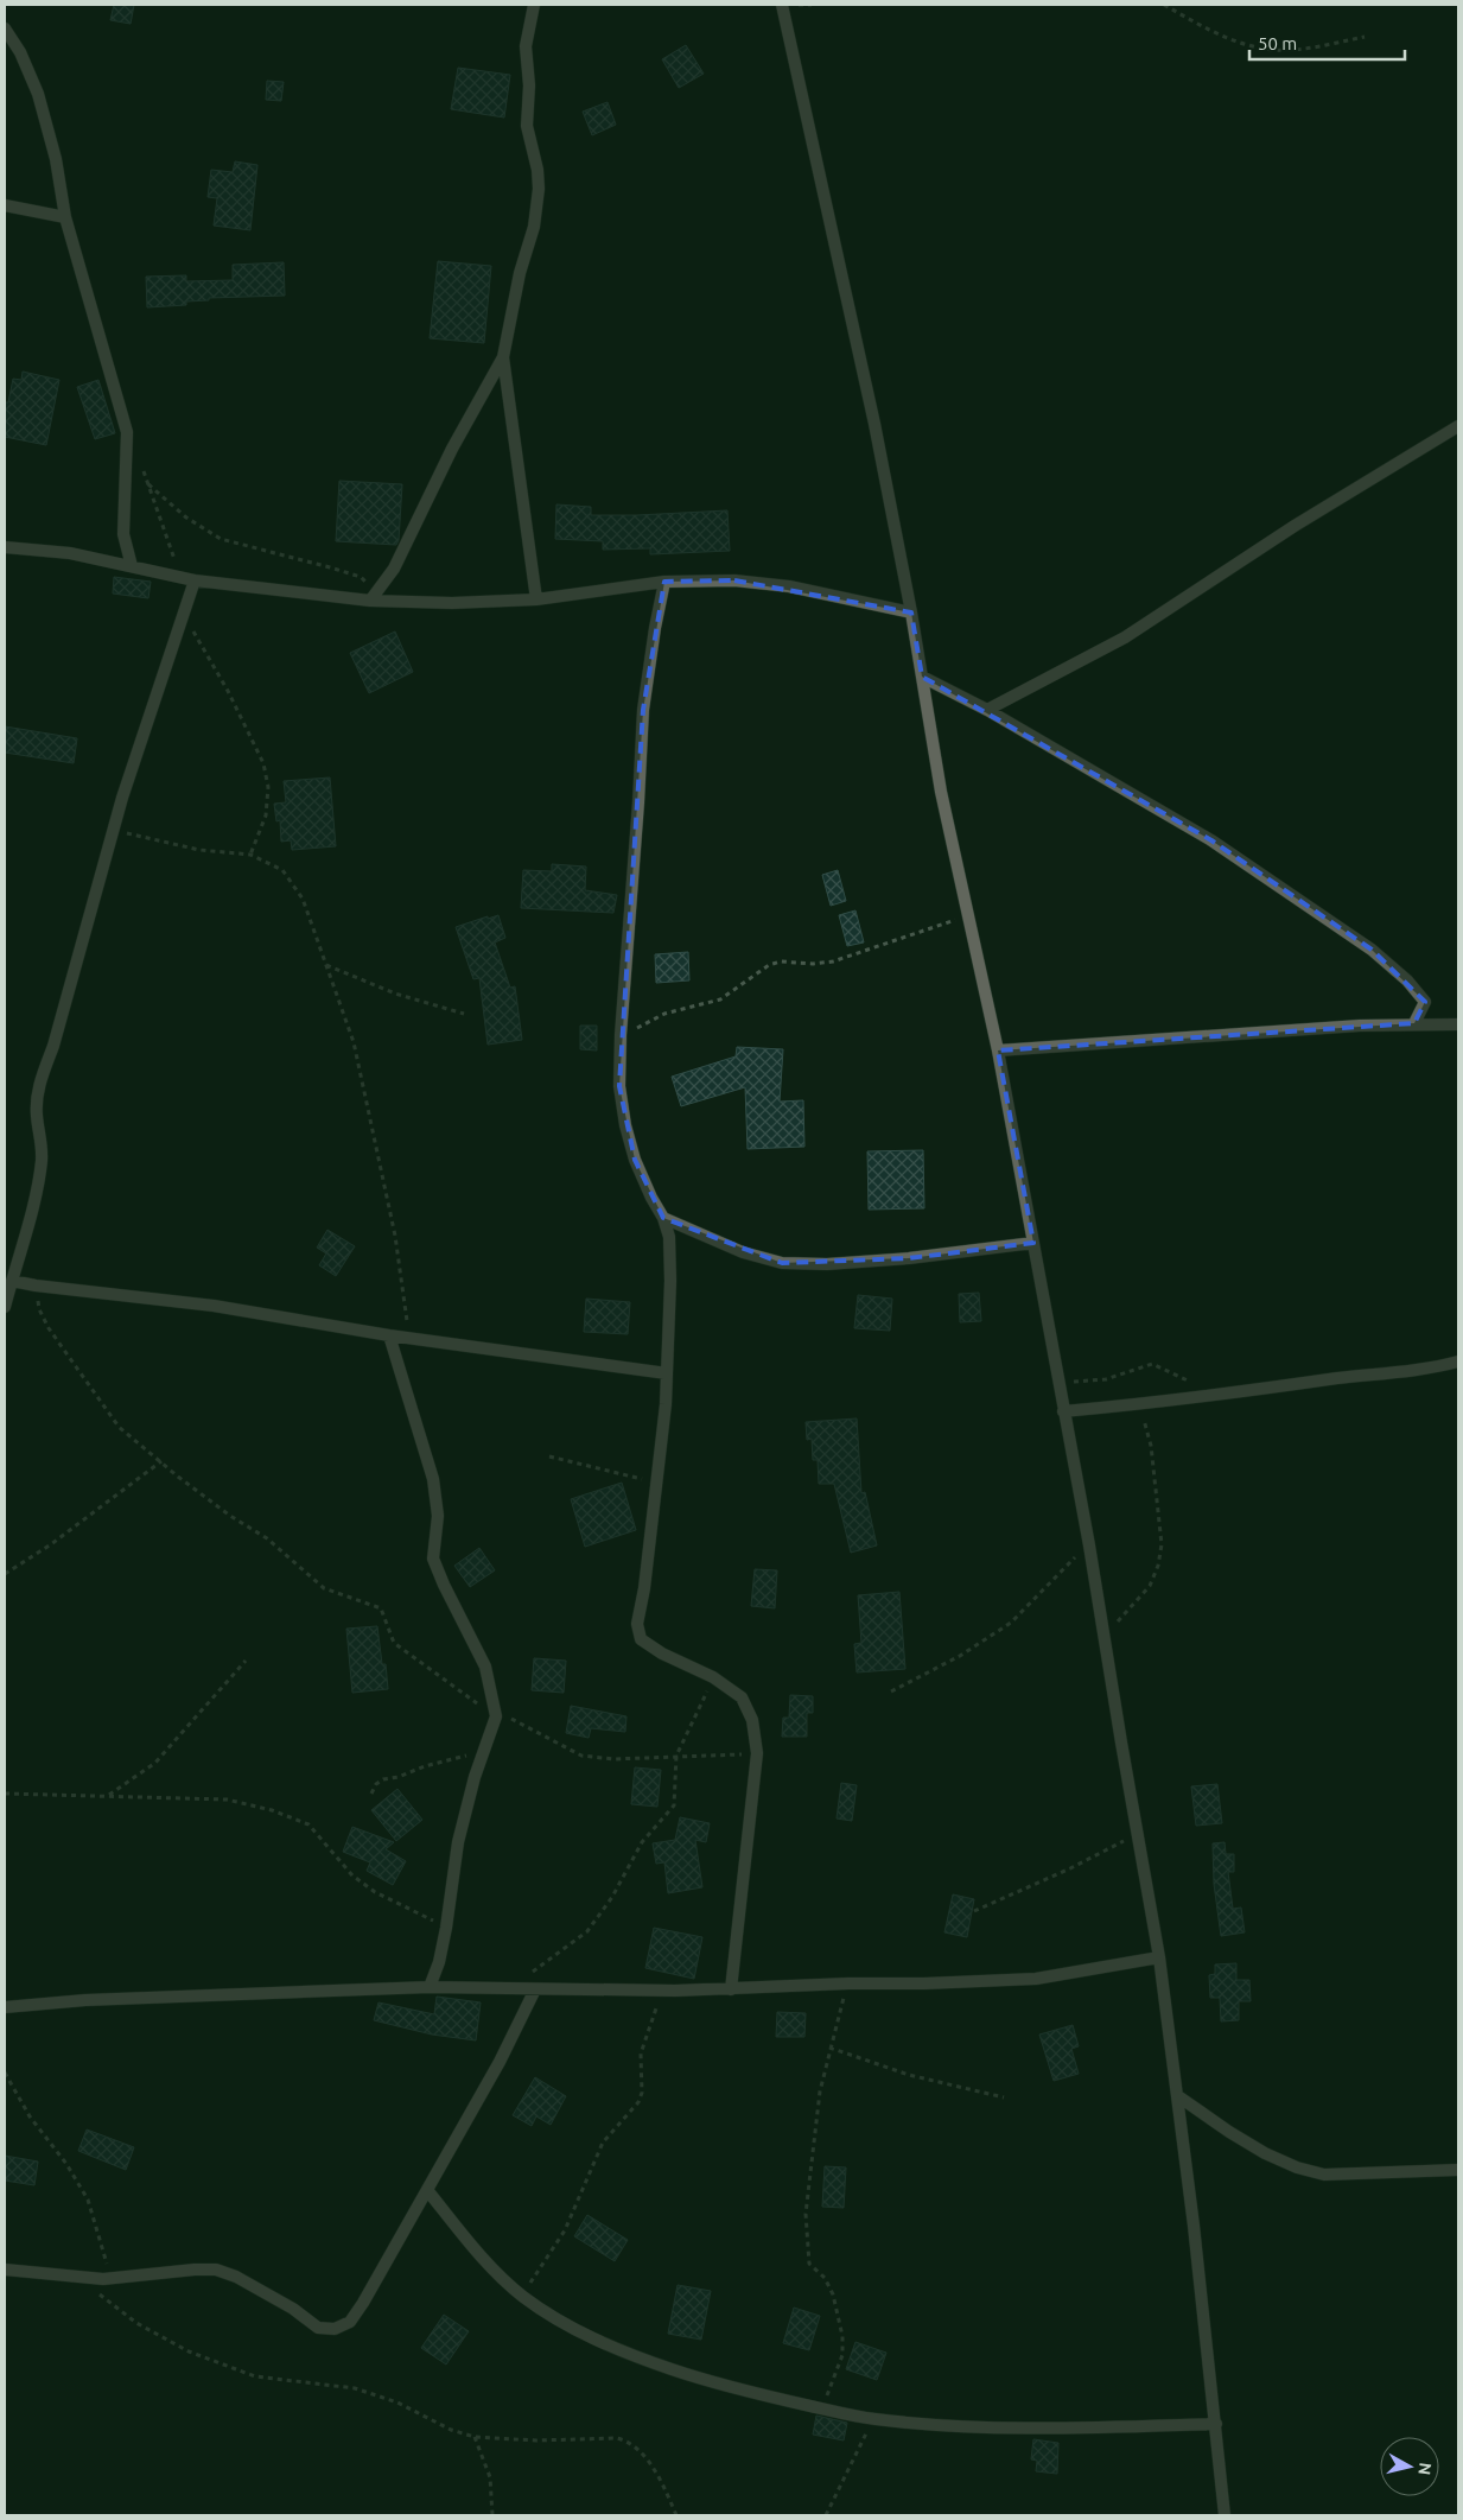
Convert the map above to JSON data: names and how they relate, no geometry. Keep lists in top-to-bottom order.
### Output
{
  "scale_bar": "50 m",
  "north": "right"
}
